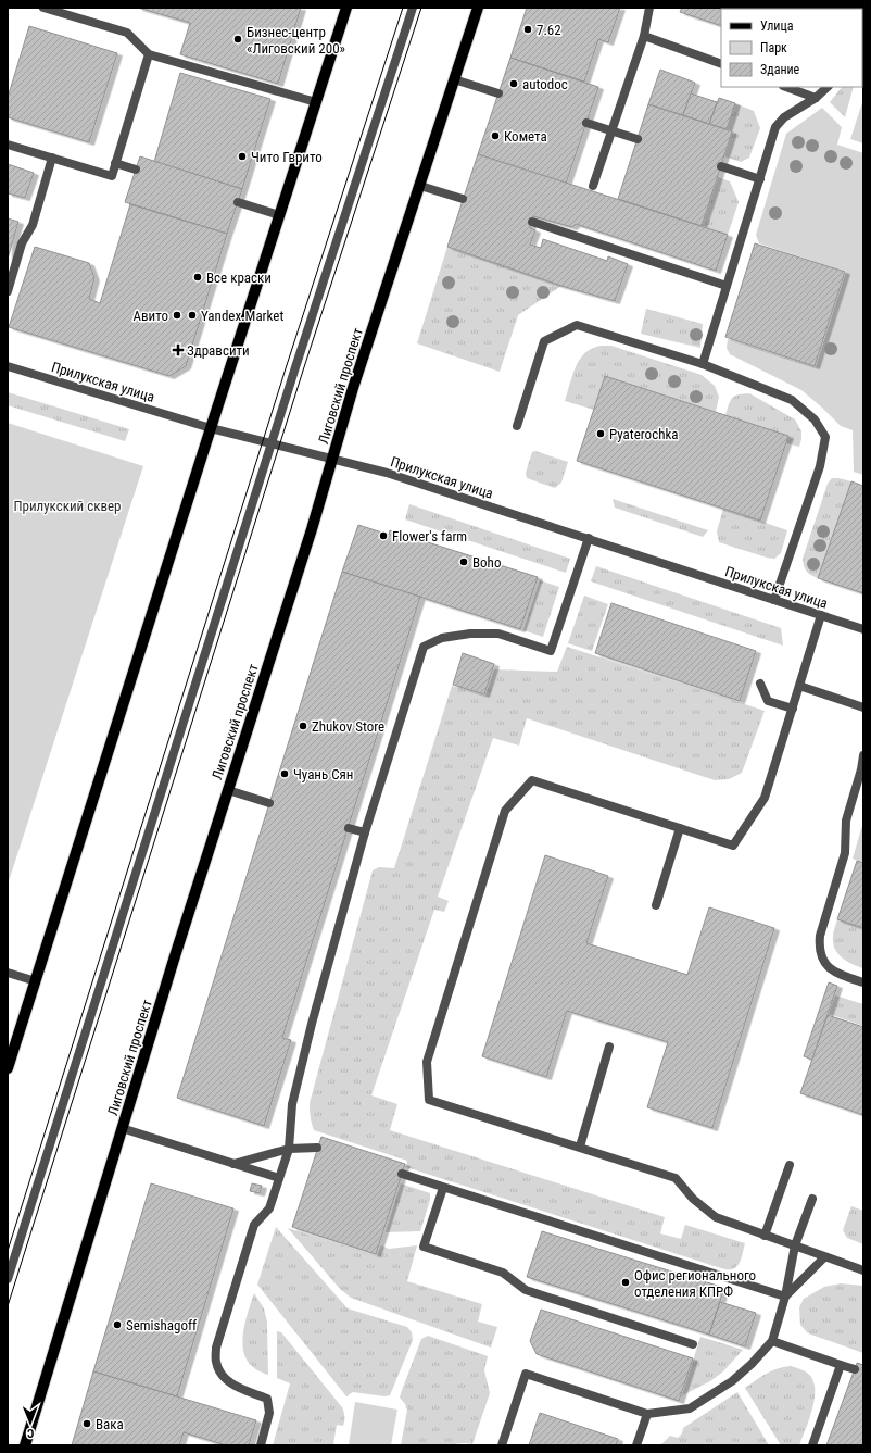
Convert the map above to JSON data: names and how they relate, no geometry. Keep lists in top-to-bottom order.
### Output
{
  "streets": {
    "main road": ["Лиговский проспект"],
    "street": ["Прилукская улица"]
  },
  "crossings": [
    ["Прилукская улица", "Лиговский проспект"]
  ],
  "parks": ["Прилукский сквер"],
  "places": {
    "other": [
      "7.62",
      "Бизнес-центр «Лиговский 200»",
      "autodoc",
      "Комета",
      "Чито Гврито",
      "Все краски",
      "Авито",
      "Yandex.Market",
      "Pyaterochka",
      "Flower's farm",
      "Boho",
      "Zhukov Store",
      "Чуань Сян",
      "Офис регионального отделения КПРФ",
      "Semishagoff",
      "Вака"
    ],
    "health": ["Здравсити"]
  },
  "legend": ["Улица", "Парк", "Здание"],
  "north": "bottom"
}
